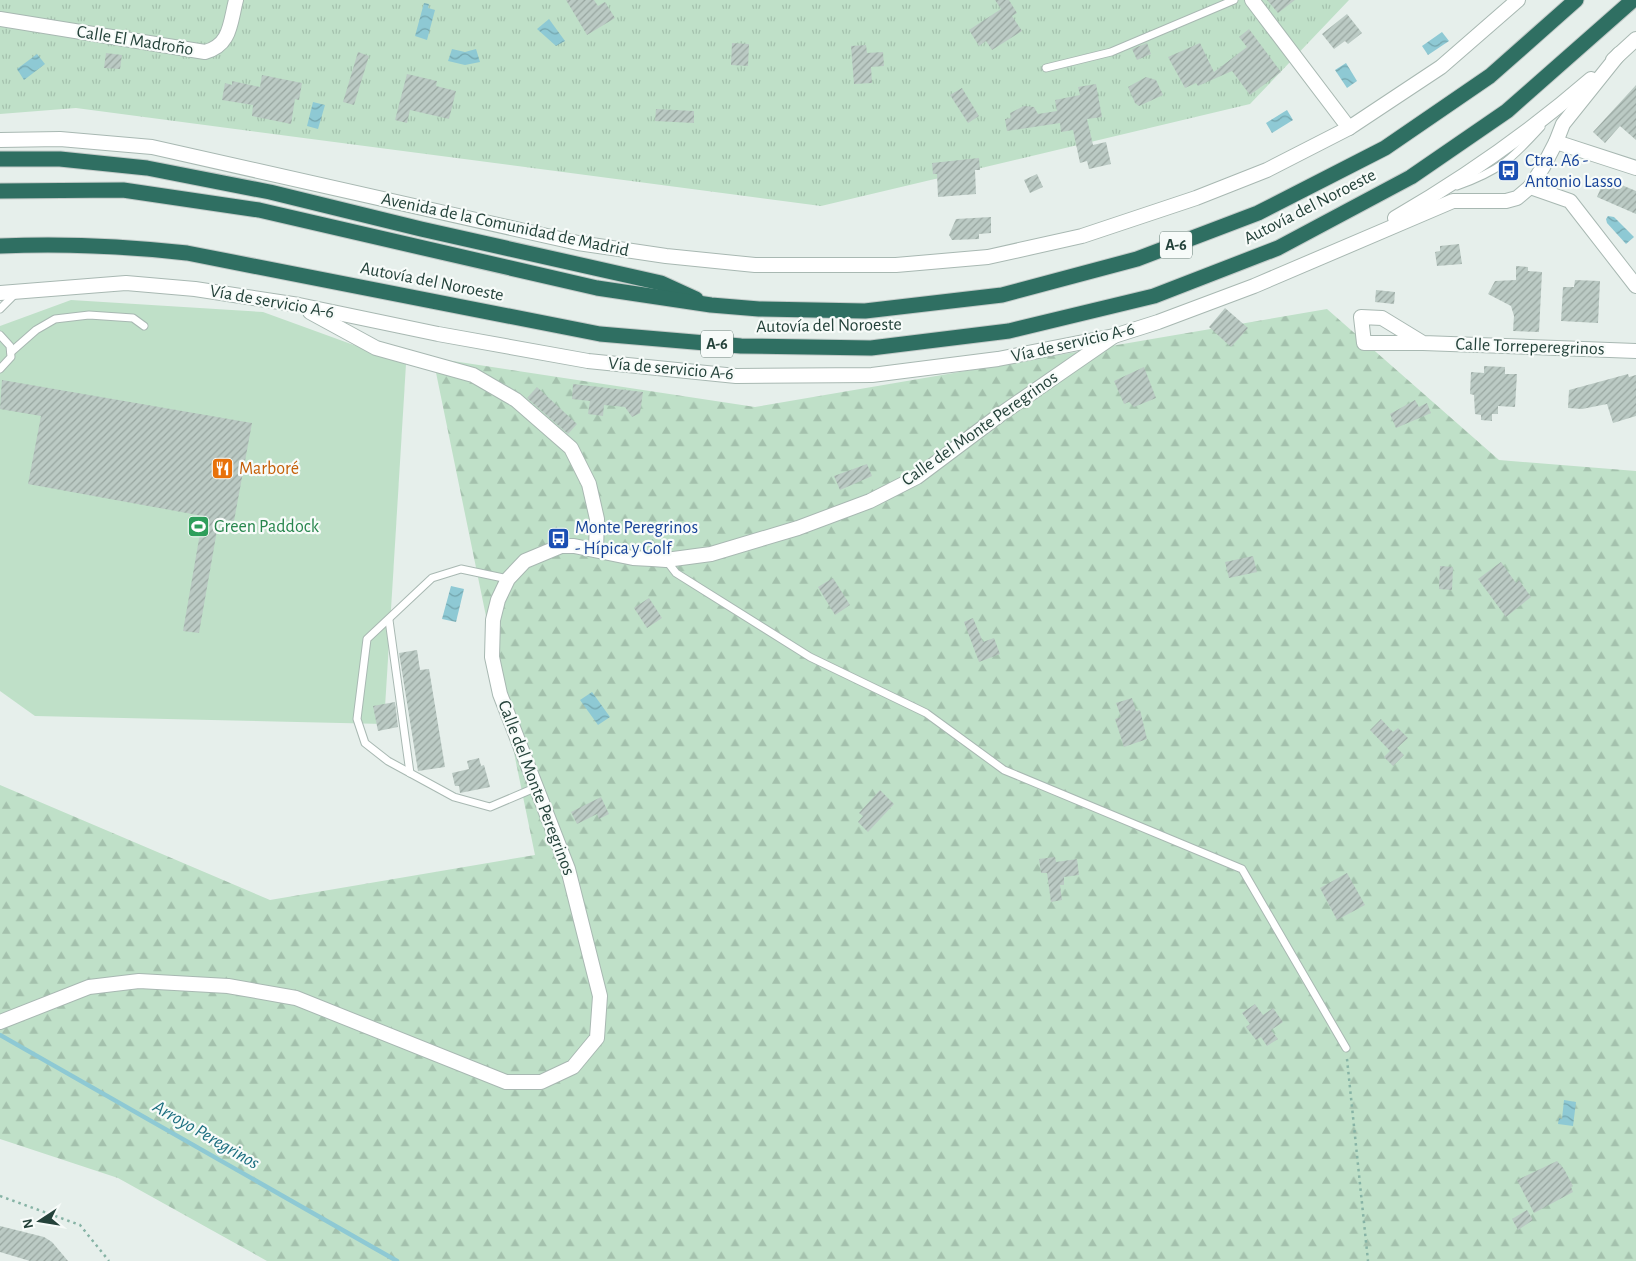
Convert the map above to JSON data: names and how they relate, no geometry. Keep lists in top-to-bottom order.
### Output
{
  "streets": {
    "highway": ["Autovía del Noroeste", "A-6"],
    "street": [
      "Calle El Madroño",
      "Avenida de la Comunidad de Madrid",
      "Vía de servicio A-6",
      "Calle Torreperegrinos",
      "Calle del Monte Peregrinos"
    ]
  },
  "crossings": [
    ["Vía de servicio A-6", "Calle del Monte Peregrinos"]
  ],
  "water": ["Arroyo Peregrinos"],
  "places": {
    "bus stop": ["Ctra. A6 - Antonio Lasso", "Monte Peregrinos - Hípica y Golf"],
    "restaurant": ["Marboré"],
    "sports": ["Green Paddock"]
  },
  "north": "left"
}
